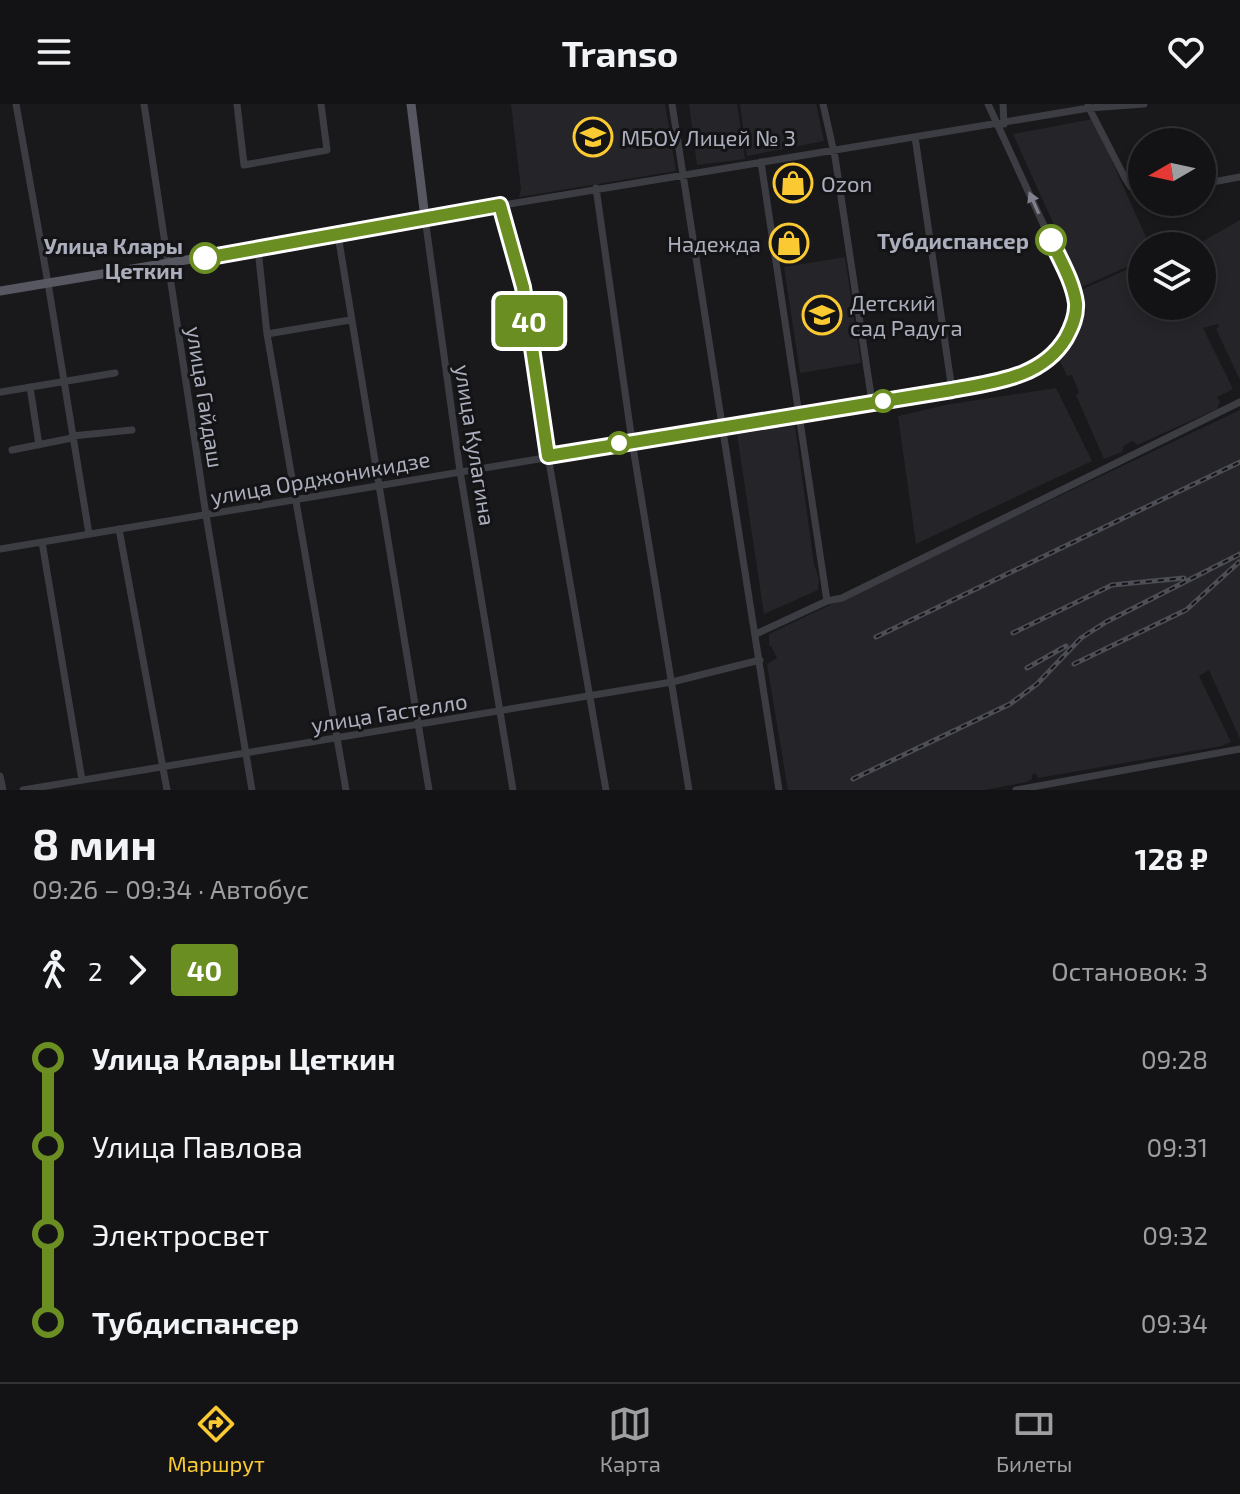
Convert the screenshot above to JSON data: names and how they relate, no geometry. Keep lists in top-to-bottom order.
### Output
{
  "streets": {
    "main road": ["улица Кулагина"],
    "street": ["улица Гайдаш", "улица Орджоникидзе", "улица Гастелло"]
  },
  "crossings": [
    ["улица Гайдаш", "улица Орджоникидзе"],
    ["улица Гайдаш", "улица Гастелло"],
    ["улица Кулагина", "улица Орджоникидзе"],
    ["улица Кулагина", "улица Гастелло"]
  ],
  "places": {
    "school or university": ["МБОУ Лицей № 3", "Детский сад Радуга"],
    "shop": ["Ozon", "Надежда"],
    "other": ["Тубдиспансер", "Улица Клары Цеткин"]
  },
  "lines": ["bus line 40"],
  "north": "left",
  "page": {
    "header": "Transo",
    "on_map": "40",
    "heading": ["8 мин", "09:26 – 09:34 · Автобус", "128 ₽"],
    "legs": ["2", "40", "Остановок: 3"],
    "list": [
      {
        "name": "Улица Клары Цеткин",
        "value": "09:28"
      },
      {
        "name": "Улица Павлова",
        "value": "09:31"
      },
      {
        "name": "Электросвет",
        "value": "09:32"
      },
      {
        "name": "Тубдиспансер",
        "value": "09:34"
      }
    ],
    "tabs": ["Маршрут", "Карта", "Билеты"]
  }
}
